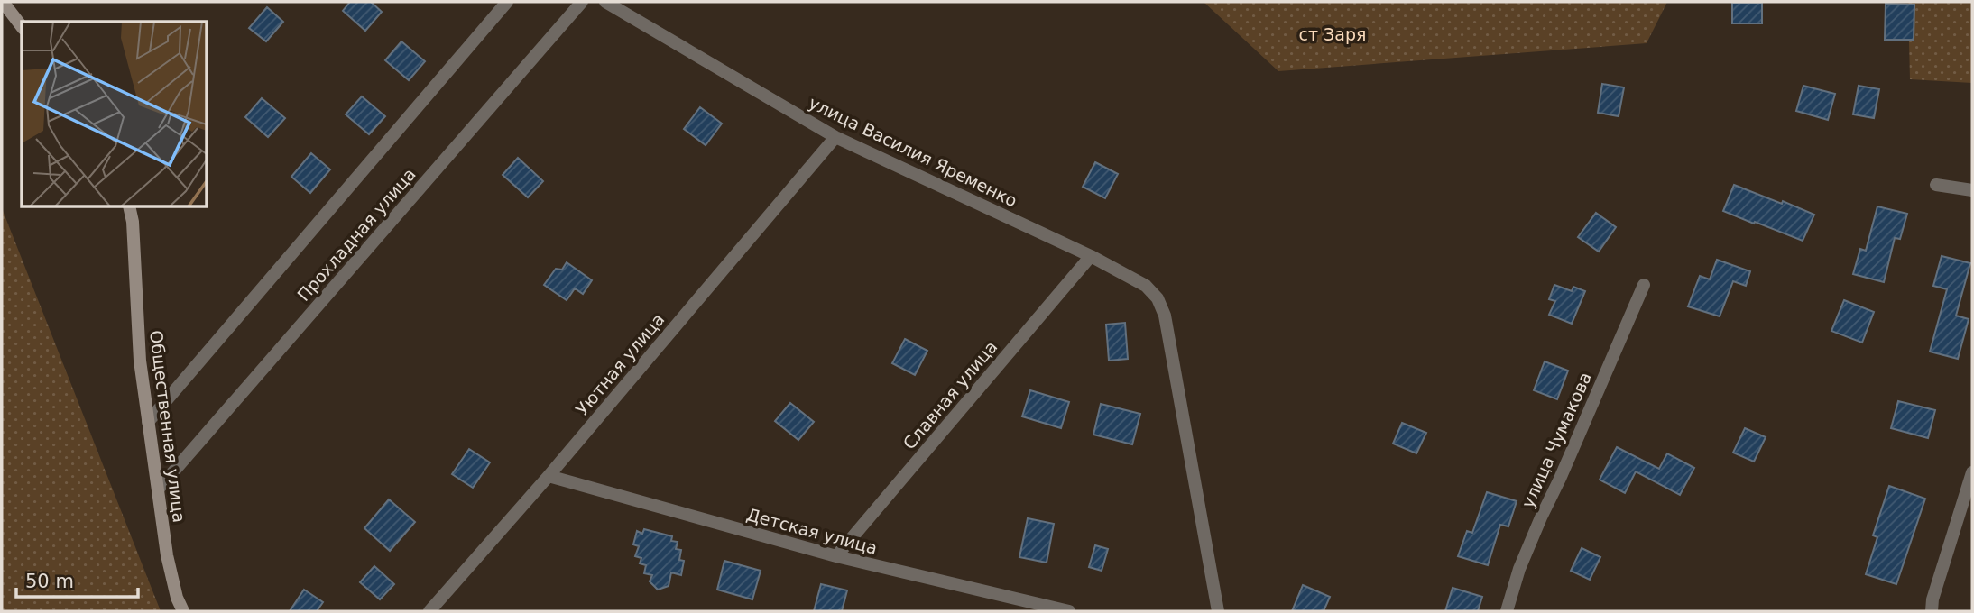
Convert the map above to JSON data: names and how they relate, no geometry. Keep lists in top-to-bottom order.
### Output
{
  "streets": {
    "main road": ["Общественная улица"],
    "street": [
      "улица Василия Яременко",
      "Прохладная улица",
      "Уютная улица",
      "Славная улица",
      "улица Чумакова",
      "Детская улица"
    ]
  },
  "crossings": [
    ["улица Василия Яременко", "Уютная улица"],
    ["улица Василия Яременко", "Славная улица"],
    ["Прохладная улица", "Общественная улица"],
    ["Уютная улица", "Детская улица"],
    ["Славная улица", "Детская улица"]
  ],
  "parks": ["ст Заря"],
  "scale_bar": "50 m"
}
